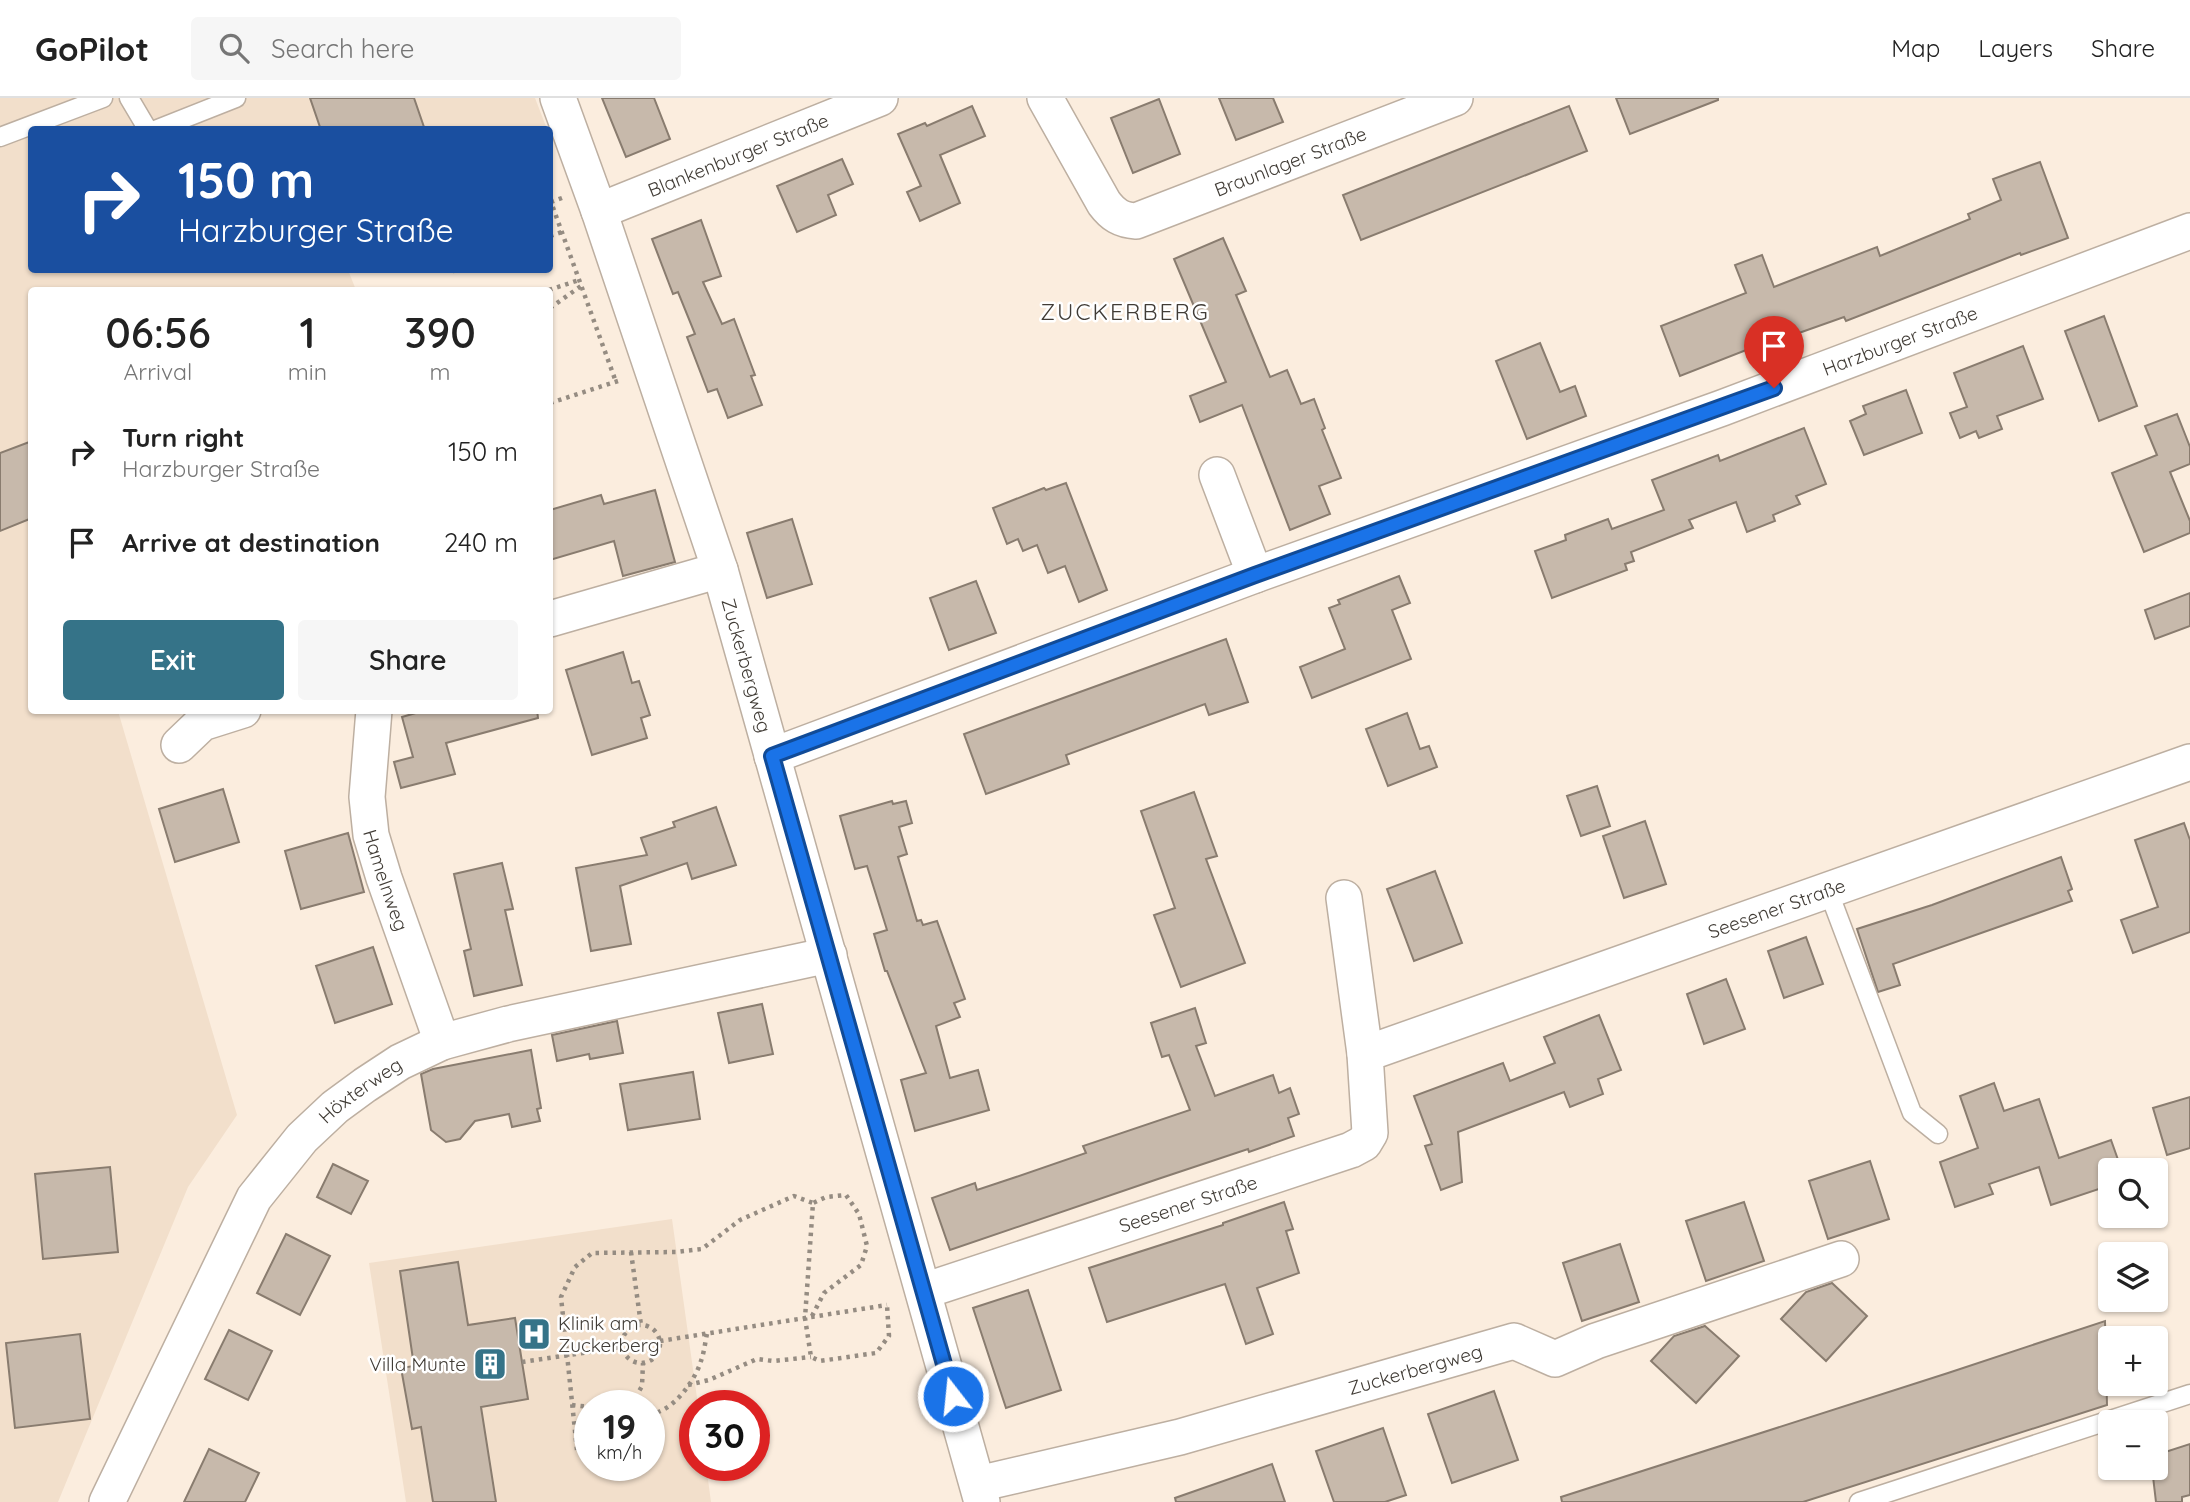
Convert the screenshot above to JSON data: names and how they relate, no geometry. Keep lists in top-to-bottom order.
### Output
{
  "streets": {
    "street": [
      "Blankenburger Straße",
      "Braunlager Straße",
      "Harzburger Straße",
      "Zuckerbergweg",
      "Hamelnweg",
      "Seesener Straße",
      "Höxterweg"
    ]
  },
  "crossings": [
    ["Blankenburger Straße", "Zuckerbergweg"],
    ["Harzburger Straße", "Zuckerbergweg"],
    ["Zuckerbergweg", "Seesener Straße"],
    ["Zuckerbergweg", "Höxterweg"],
    ["Hamelnweg", "Höxterweg"]
  ],
  "districts": ["ZUCKERBERG"],
  "places": {
    "hospital": ["Klinik am Zuckerberg"],
    "building": ["Villa Munte"]
  },
  "page": {
    "header": "GoPilot",
    "search": "Search here",
    "nav": ["Map", "Layers", "Share"],
    "turn": ["150 m", "Harzburger Straße"],
    "eta": [
      "06:56",
      "Arrival",
      "1",
      "min",
      "390",
      "m"
    ],
    "list": [
      {
        "name": "Turn right",
        "note": "Harzburger Straße",
        "value": "150 m"
      },
      {
        "name": "Arrive at destination",
        "value": "240 m"
      }
    ],
    "buttons": ["Exit", "Share"],
    "map_buttons": ["+", "−"],
    "speed": "19 km/h",
    "limit": "30"
  }
}
